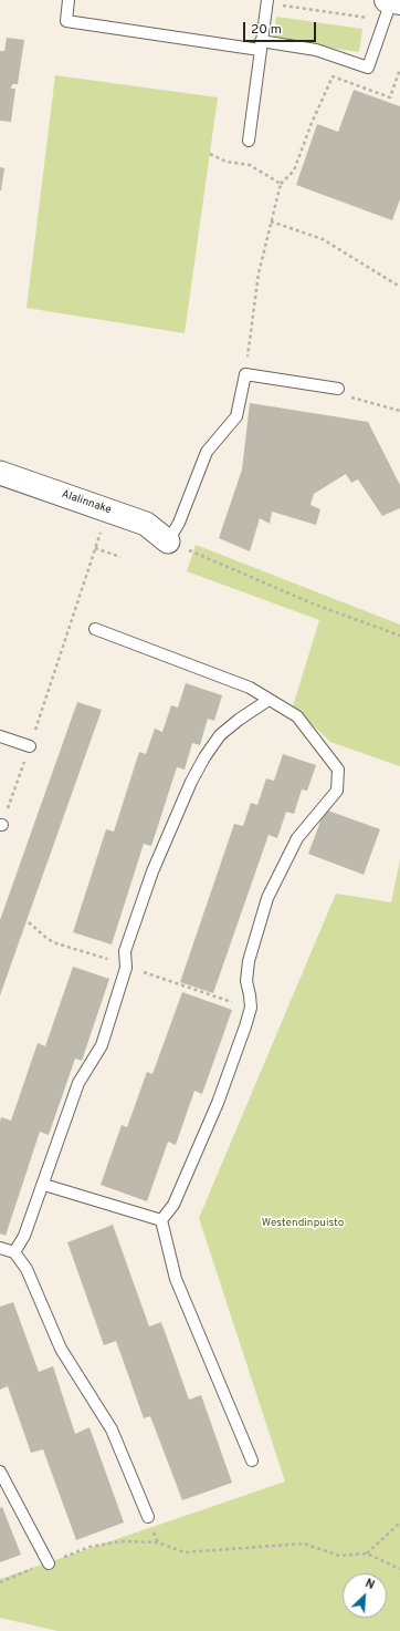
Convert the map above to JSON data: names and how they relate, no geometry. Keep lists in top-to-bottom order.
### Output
{
  "streets": {
    "street": ["Alalinnake"]
  },
  "parks": ["Westendinpuisto"],
  "scale_bar": "20 m",
  "north": "top right"
}
